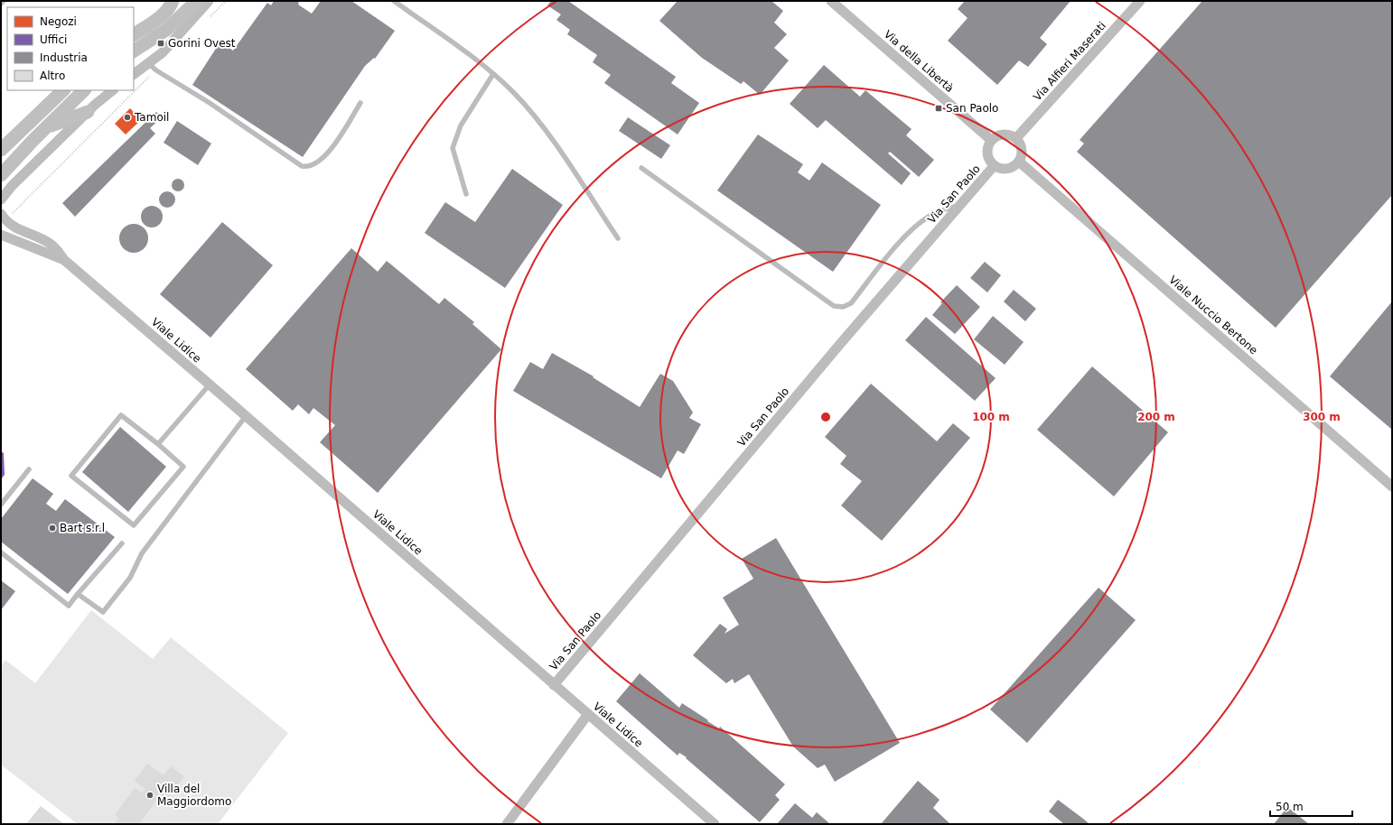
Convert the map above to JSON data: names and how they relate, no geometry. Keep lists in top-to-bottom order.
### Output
{
  "streets": {
    "street": [
      "Via della Libertà",
      "Via Alfieri Maserati",
      "Via San Paolo",
      "Viale Nuccio Bertone",
      "Viale Lidice"
    ]
  },
  "crossings": [
    ["Via della Libertà", "Via Alfieri Maserati"],
    ["Via della Libertà", "Via San Paolo"],
    ["Via della Libertà", "Viale Nuccio Bertone"],
    ["Via Alfieri Maserati", "Via San Paolo"],
    ["Via Alfieri Maserati", "Viale Nuccio Bertone"],
    ["Via San Paolo", "Viale Nuccio Bertone"],
    ["Via San Paolo", "Viale Lidice"]
  ],
  "places": {
    "transit": ["Gorini Ovest", "San Paolo"],
    "other": ["Tamoil", "Bart s.r.l", "Villa del Maggiordomo"]
  },
  "legend": [
    "Negozi",
    "Uffici",
    "Industria",
    "Altro"
  ],
  "scale_bar": "50 m",
  "rings": ["100 m", "200 m", "300 m"]
}
